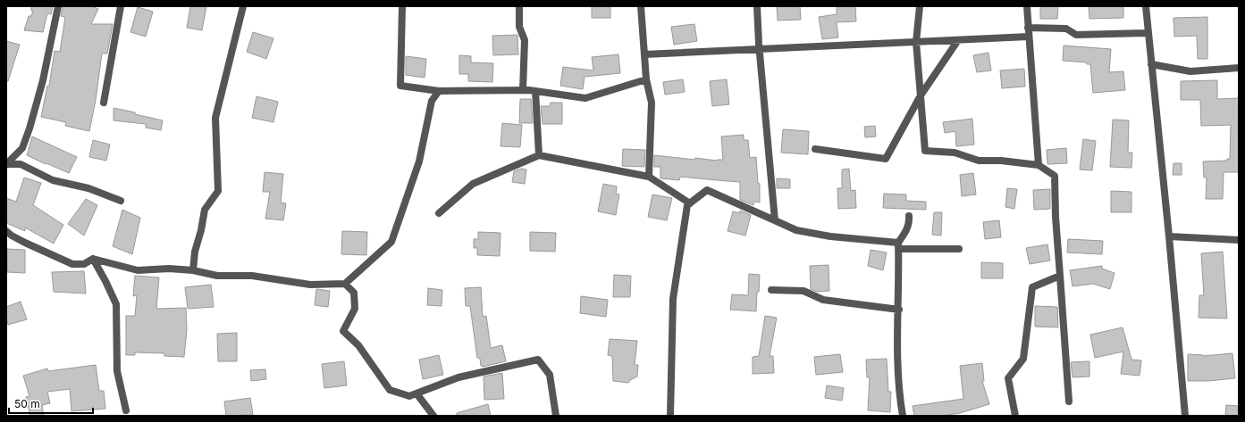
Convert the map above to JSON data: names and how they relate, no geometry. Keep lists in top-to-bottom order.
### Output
{
  "scale_bar": "50 m"
}
